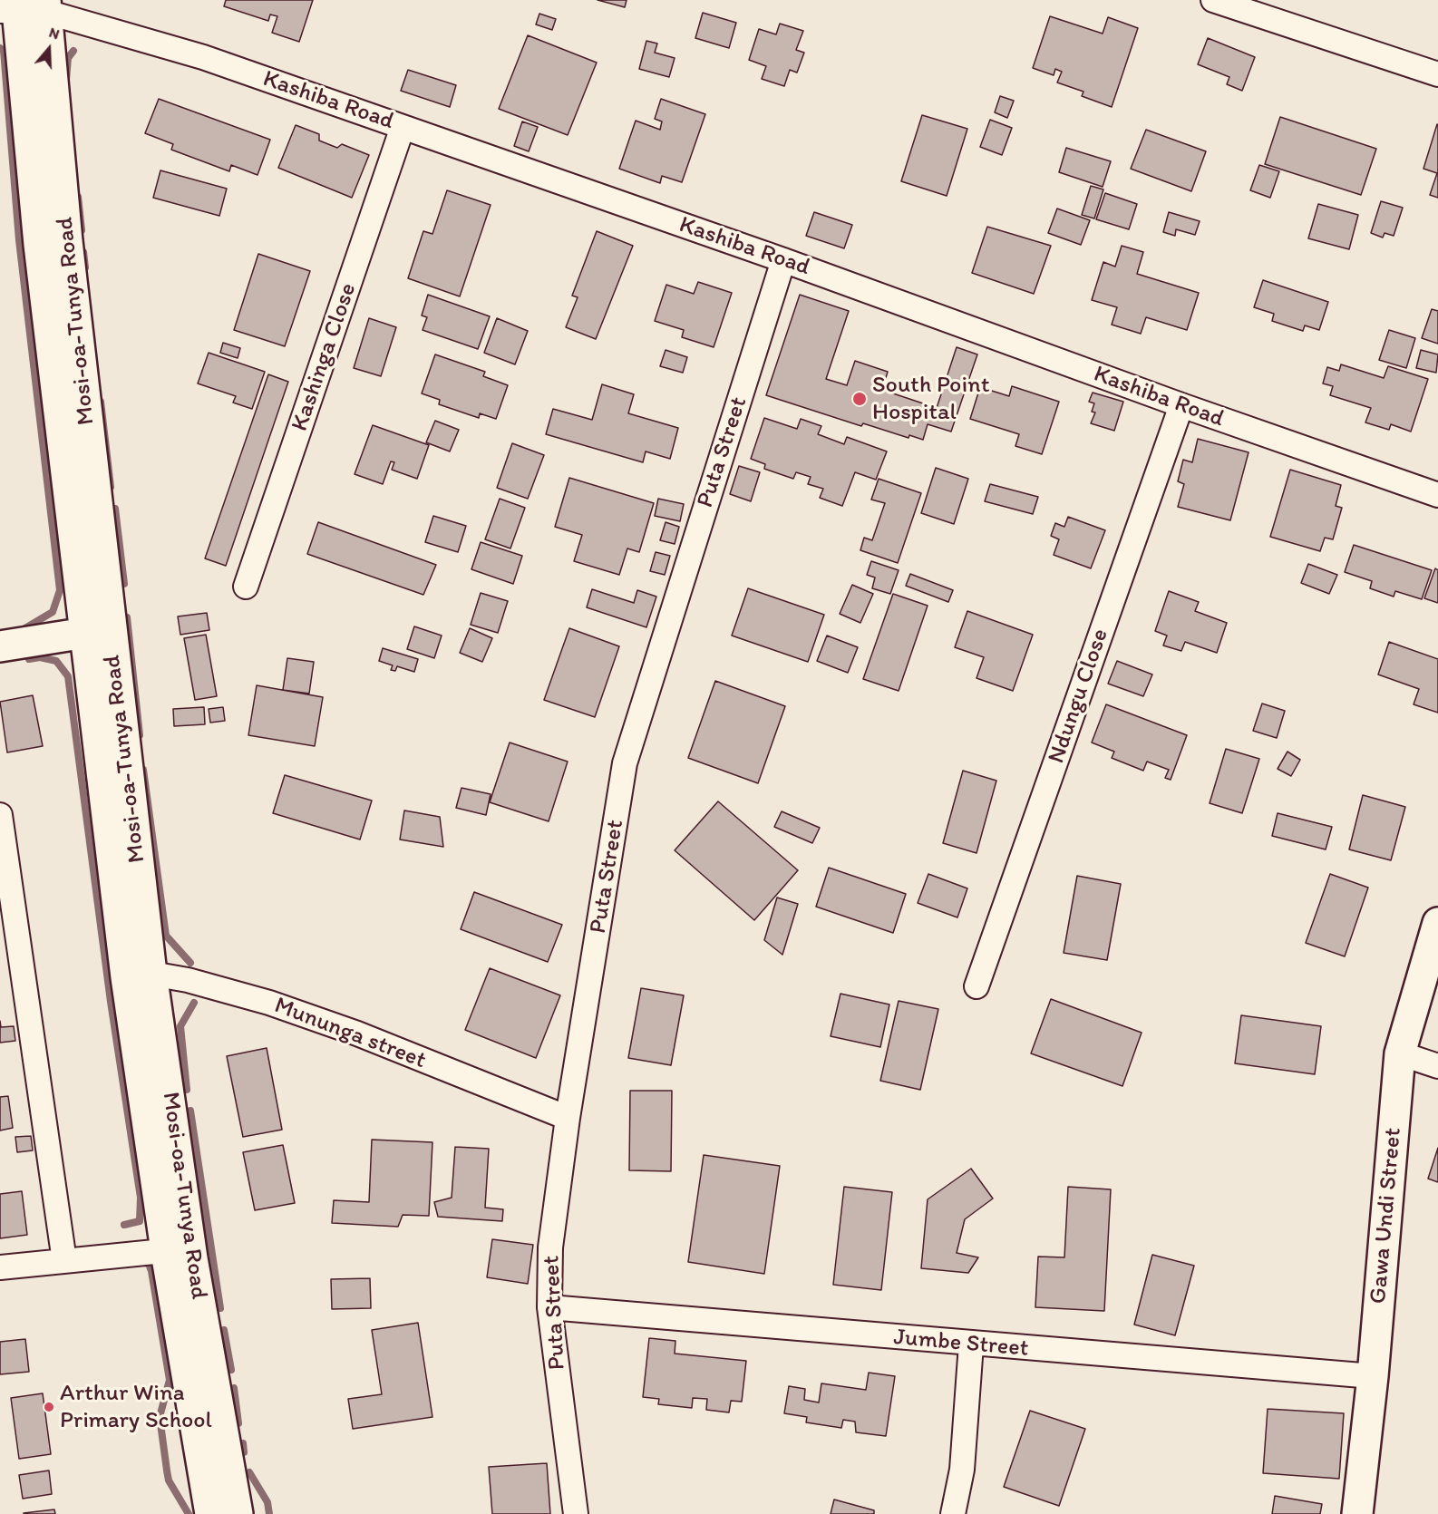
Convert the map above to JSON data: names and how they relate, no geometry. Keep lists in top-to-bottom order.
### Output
{
  "streets": {
    "main road": ["Mosi-oa-Tunya Road", "Gawa Undi Street"],
    "street": [
      "Kashiba Road",
      "Kashinga Close",
      "Puta Street",
      "Ndungu Close",
      "Mununga street",
      "Jumbe Street"
    ]
  },
  "crossings": [
    ["Kashiba Road", "Mosi-oa-Tunya Road"],
    ["Kashiba Road", "Kashinga Close"],
    ["Kashiba Road", "Puta Street"],
    ["Kashiba Road", "Ndungu Close"],
    ["Mosi-oa-Tunya Road", "Mununga street"],
    ["Puta Street", "Mununga street"],
    ["Puta Street", "Jumbe Street"],
    ["Gawa Undi Street", "Jumbe Street"]
  ],
  "places": ["South Point Hospital", "Arthur Wina Primary School"],
  "north": "top"
}
